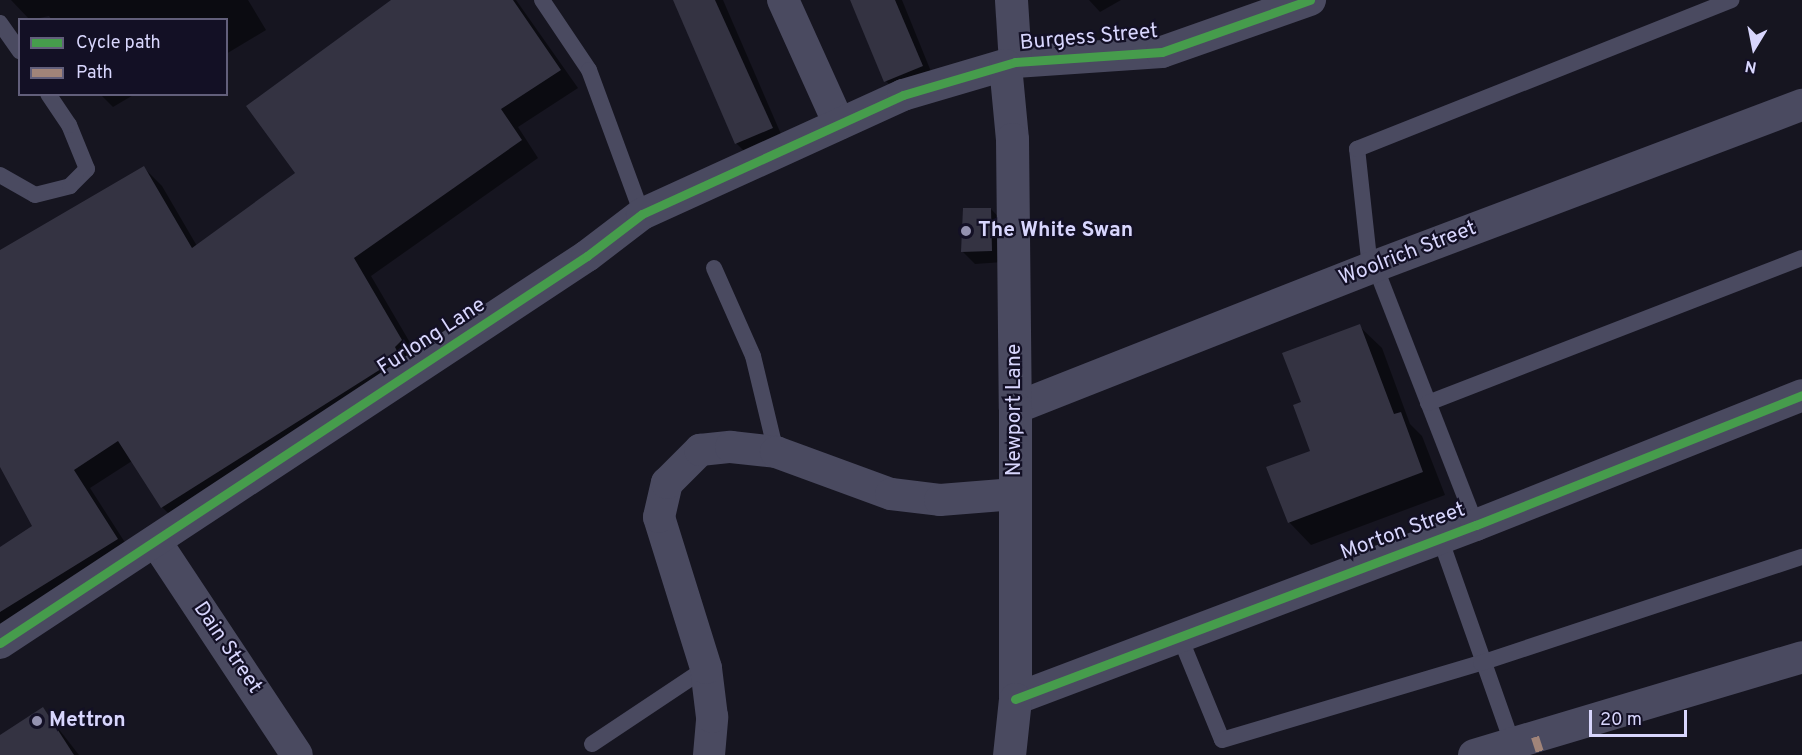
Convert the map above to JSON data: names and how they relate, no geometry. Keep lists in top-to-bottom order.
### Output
{
  "streets": {
    "street": [
      "Burgess Street",
      "Woolrich Street",
      "Furlong Lane",
      "Newport Lane",
      "Morton Street",
      "Dain Street"
    ]
  },
  "crossings": [
    ["Burgess Street", "Furlong Lane"],
    ["Burgess Street", "Newport Lane"],
    ["Woolrich Street", "Newport Lane"],
    ["Furlong Lane", "Dain Street"],
    ["Newport Lane", "Morton Street"]
  ],
  "places": ["The White Swan", "Mettron"],
  "legend": ["Cycle path", "Path"],
  "scale_bar": "20 m",
  "north": "bottom"
}
